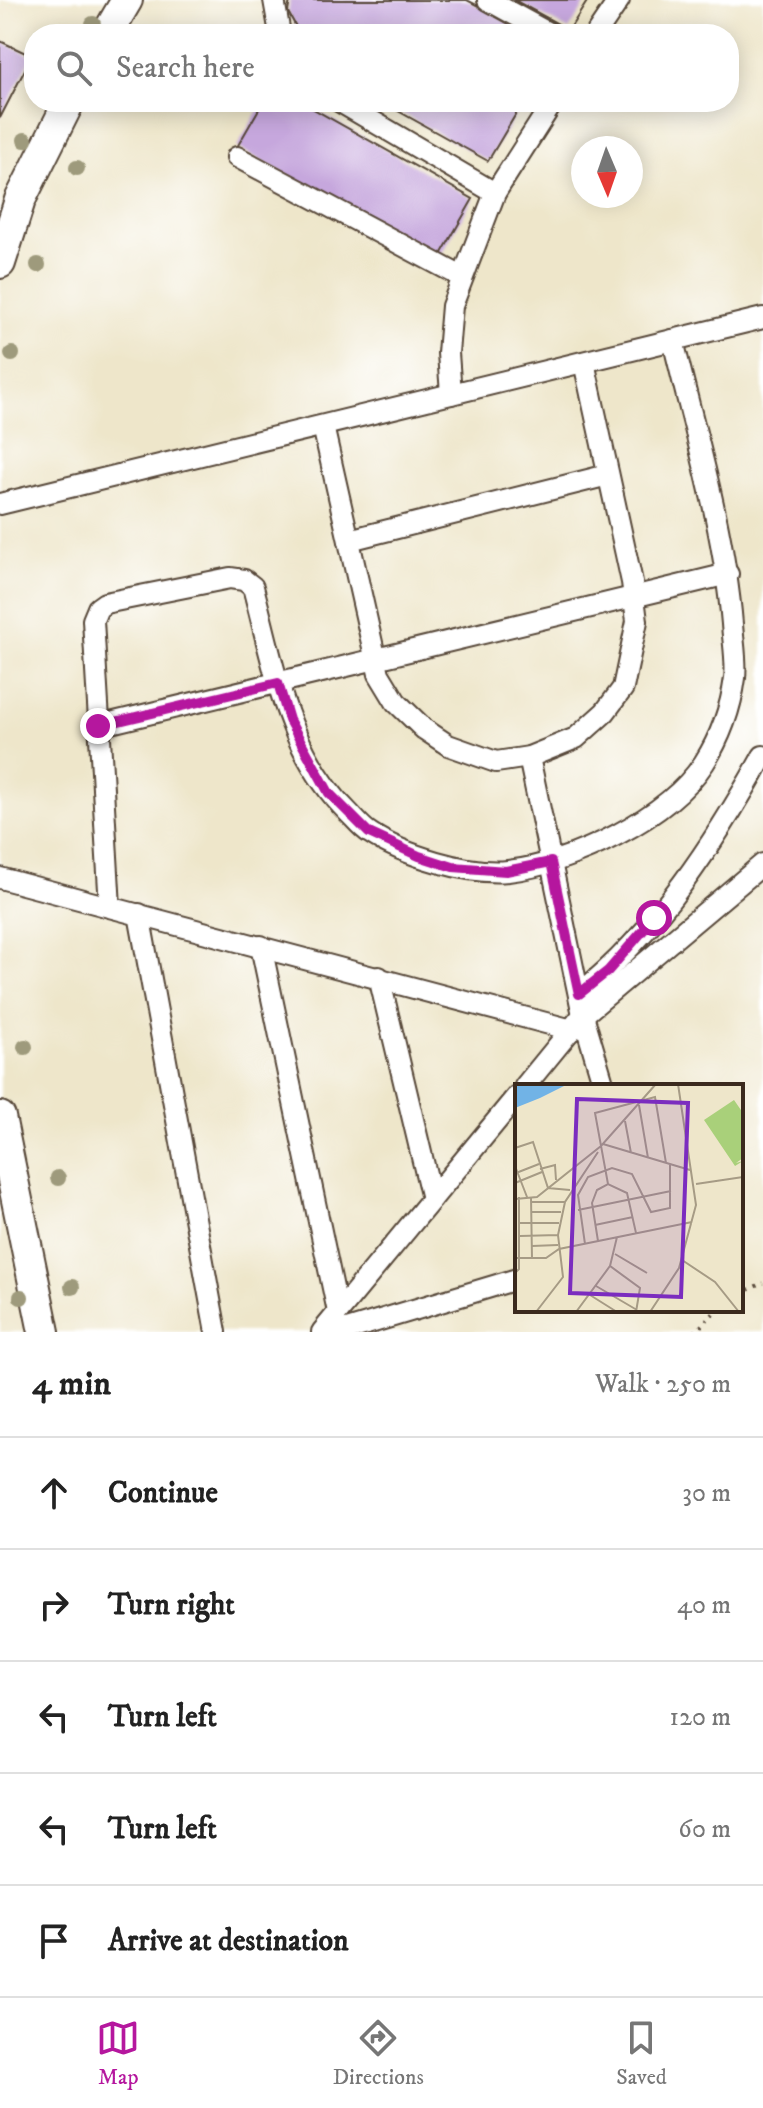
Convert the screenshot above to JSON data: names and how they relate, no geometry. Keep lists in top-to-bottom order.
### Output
{
  "north": "bottom",
  "page": {
    "search": "Search here",
    "heading": ["4 min", "Walk · 250 m"],
    "list": [
      ["Continue", "30 m"],
      ["Turn right", "40 m"],
      ["Turn left", "120 m"],
      ["Turn left", "60 m"],
      "Arrive at destination"
    ],
    "nav": ["Map", "Directions", "Saved"]
  }
}
